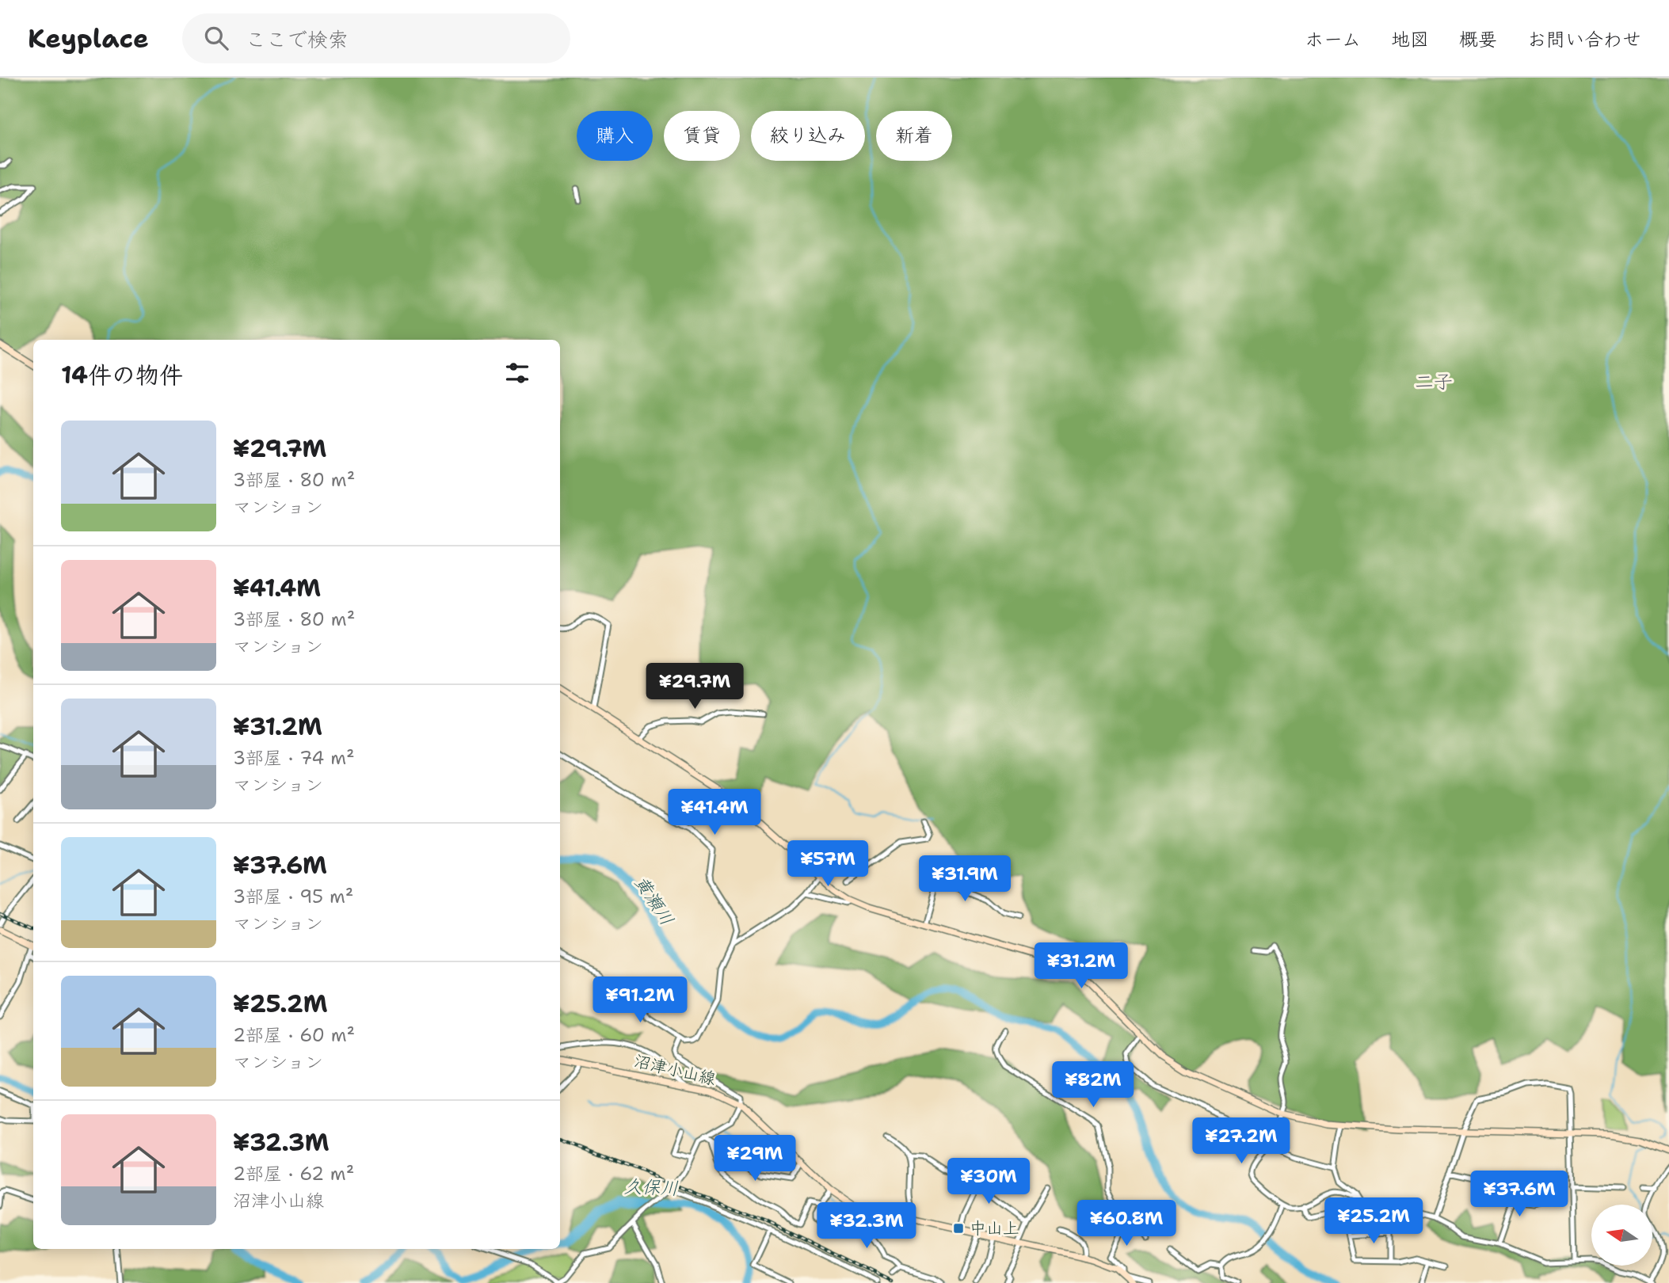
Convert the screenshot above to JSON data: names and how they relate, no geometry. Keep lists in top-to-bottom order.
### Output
{
  "streets": {
    "street": ["沼津小山線"]
  },
  "districts": ["二子"],
  "water": ["黄瀬川", "久保川"],
  "places": {
    "transit": ["中山上"]
  },
  "north": "left",
  "page": {
    "header": "Keyplace",
    "search": "ここで検索",
    "nav": [
      "ホーム",
      "地図",
      "概要",
      "お問い合わせ"
    ],
    "chip": [
      "購入",
      "賃貸",
      "絞り込み",
      "新着"
    ],
    "heading": "14件の物件",
    "list": [
      {
        "name": "¥29.7M",
        "note": "3部屋 · 80 m² · マンション"
      },
      {
        "name": "¥41.4M",
        "note": "3部屋 · 80 m² · マンション"
      },
      {
        "name": "¥31.2M",
        "note": "3部屋 · 74 m² · マンション"
      },
      {
        "name": "¥37.6M",
        "note": "3部屋 · 95 m² · マンション"
      },
      {
        "name": "¥25.2M",
        "note": "2部屋 · 60 m² · マンション"
      },
      {
        "name": "¥32.3M",
        "note": "2部屋 · 62 m² · 沼津小山線"
      }
    ],
    "price": [
      "¥29.7M",
      "¥41.4M",
      "¥57M",
      "¥31.9M",
      "¥31.2M",
      "¥91.2M",
      "¥82M",
      "¥27.2M",
      "¥29M",
      "¥30M",
      "¥37.6M",
      "¥25.2M",
      "¥60.8M",
      "¥32.3M"
    ]
  }
}
